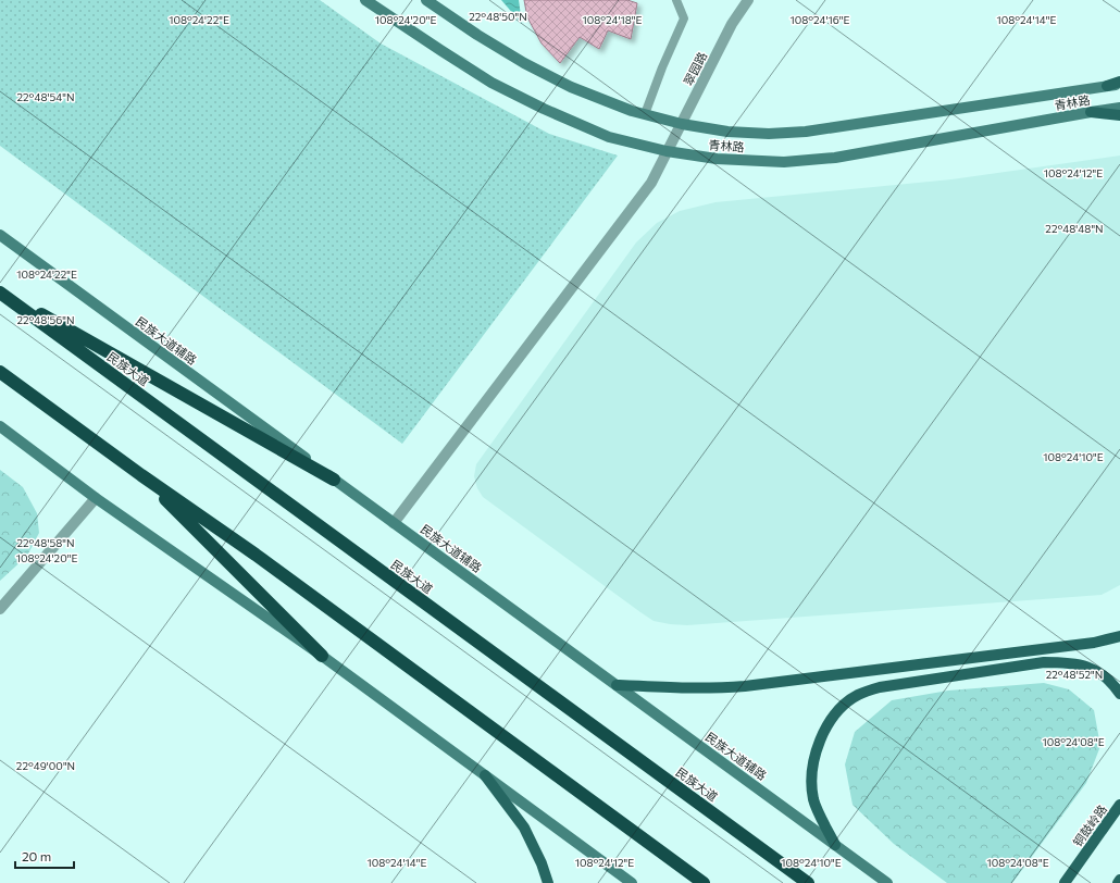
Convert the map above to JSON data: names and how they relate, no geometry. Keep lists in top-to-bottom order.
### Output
{
  "streets": {
    "highway": ["民族大道"],
    "main road": ["铜鼓岭路"],
    "street": ["翠园路", "青林路", "民族大道辅路"]
  },
  "crossings": [
    ["翠园路", "青林路"],
    ["翠园路", "民族大道辅路"]
  ],
  "scale_bar": "20 m",
  "coordinates": [
    "22°48'50\"N",
    "108°24'22\"E",
    "108°24'20\"E",
    "108°24'18\"E",
    "108°24'16\"E",
    "108°24'14\"E",
    "22°48'54\"N",
    "108°24'12\"E",
    "22°48'48\"N",
    "22°48'56\"N",
    "108°24'10\"E",
    "22°48'58\"N",
    "22°48'52\"N",
    "108°24'08\"E",
    "22°49'00\"N"
  ]
}
